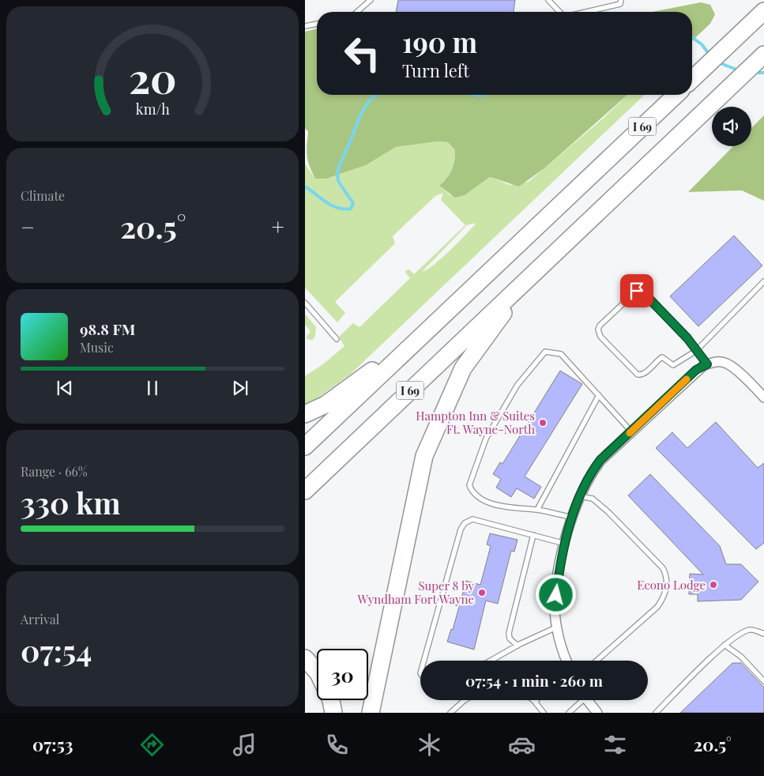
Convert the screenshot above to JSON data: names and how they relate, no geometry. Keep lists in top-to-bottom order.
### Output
{
  "streets": {
    "highway": ["I 69"]
  },
  "places": ["Hampton Inn & Suites Ft. Wayne-North", "Econo Lodge", "Super 8 by Wyndham Fort Wayne"],
  "page": {
    "turn": ["190 m", "Turn left"],
    "tile": [
      "Climate",
      ["Range · 66%", "330 km"],
      ["Arrival", "07:54"]
    ],
    "heat": ["−", "20.5°", "+"],
    "song": ["98.8 FM", "Music"],
    "limit": "30",
    "trip": "07:54 · 1 min · 260 m",
    "tabs": ["07:53", "20.5°"],
    "gauge": ["20", "km/h"]
  }
}
